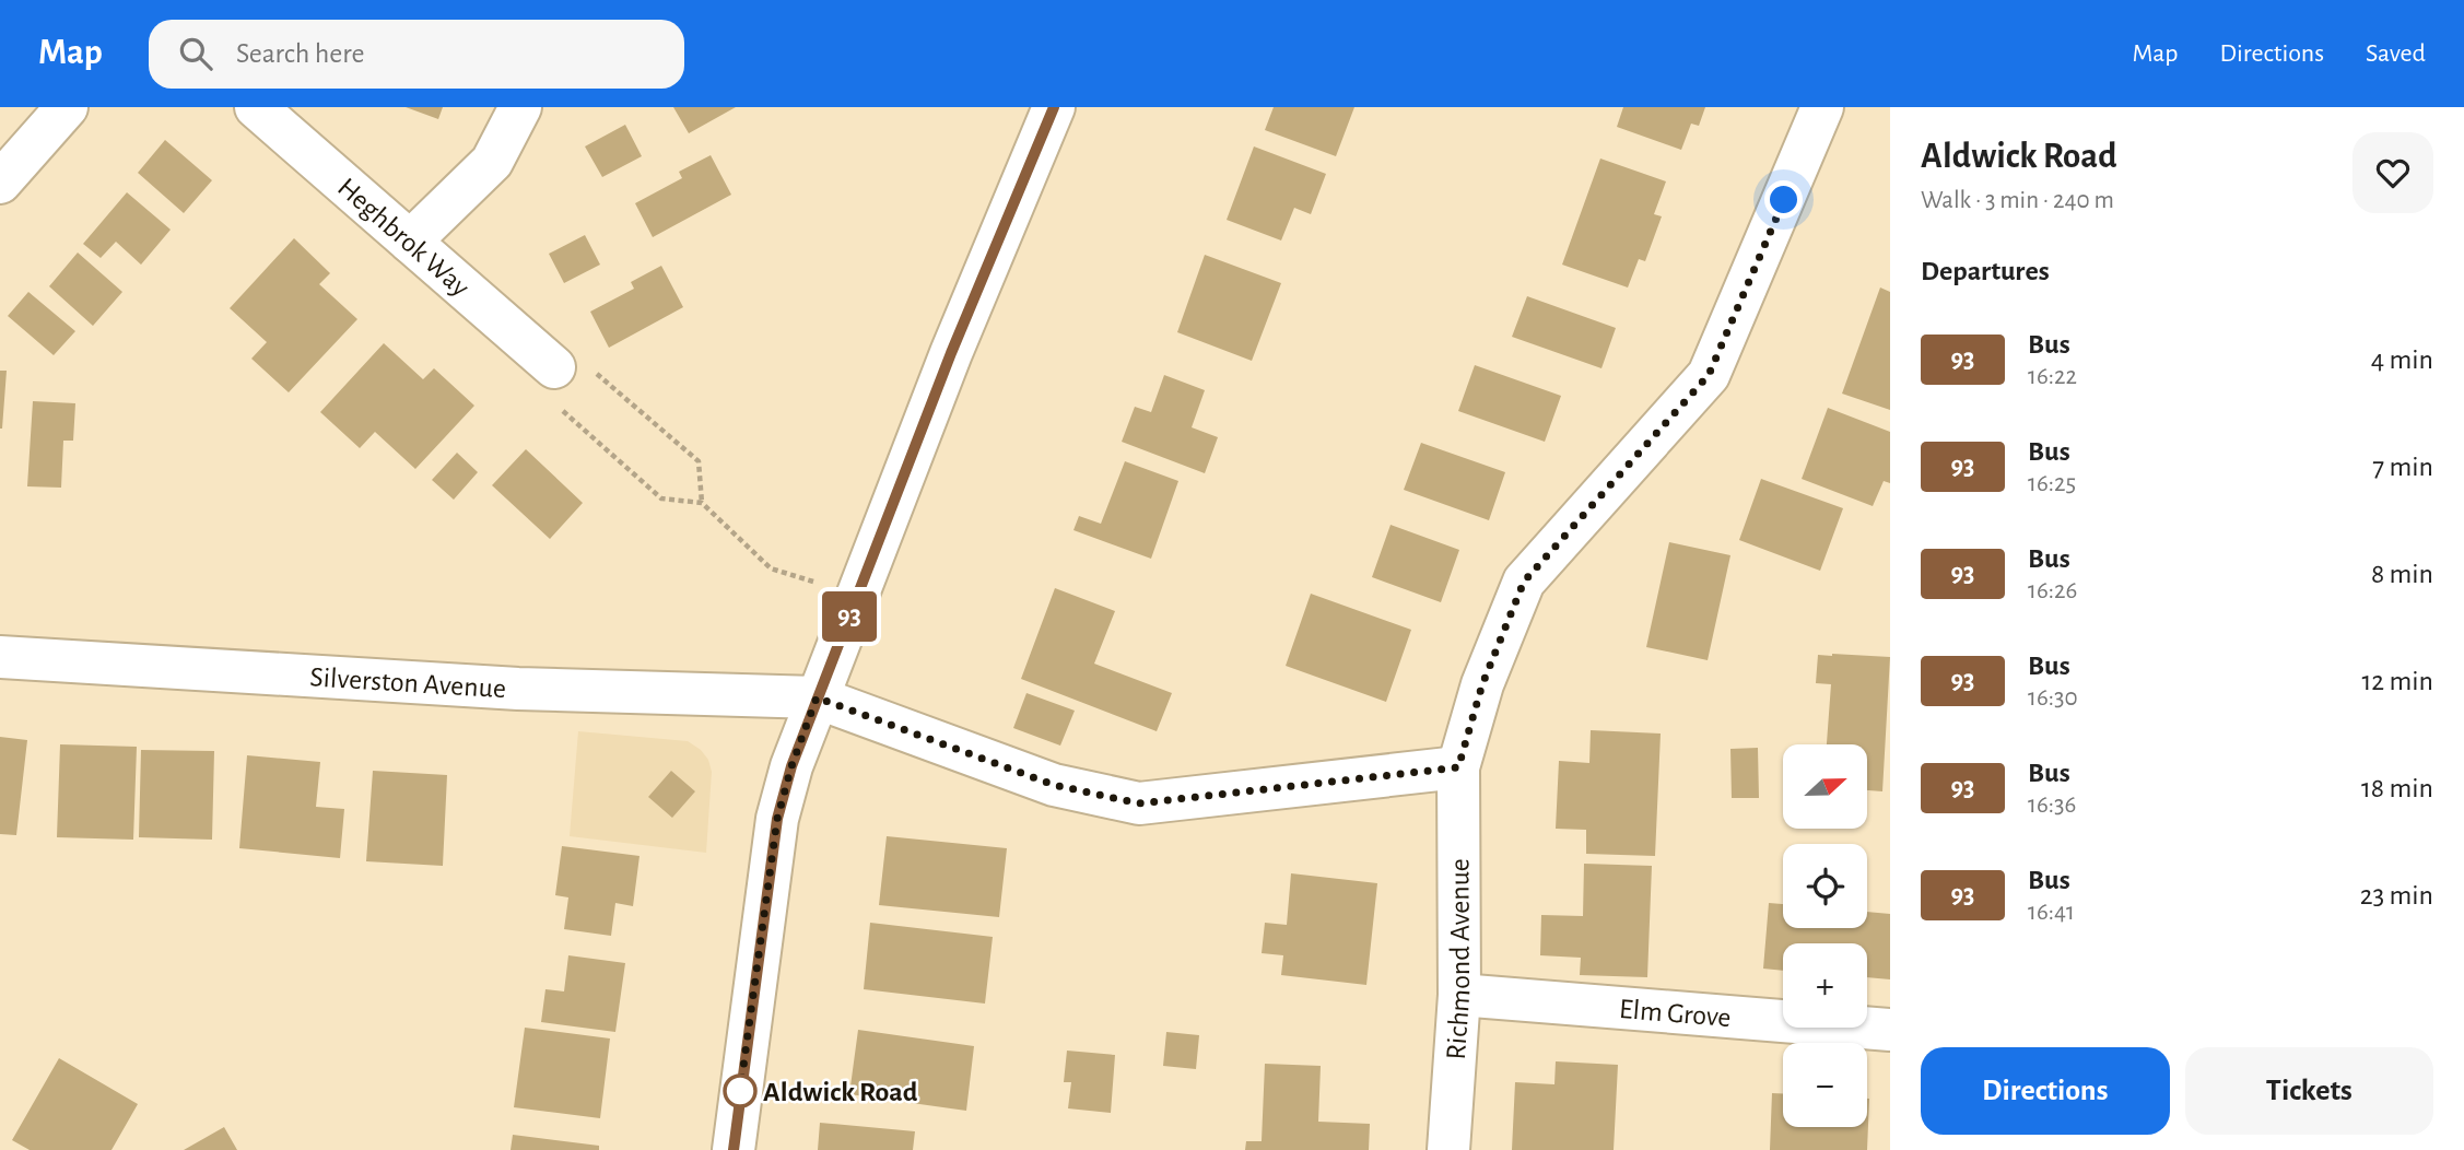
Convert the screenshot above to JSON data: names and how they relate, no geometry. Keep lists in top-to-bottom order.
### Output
{
  "streets": {
    "street": [
      "Heghbrok Way",
      "Silverston Avenue",
      "Richmond Avenue",
      "Elm Grove"
    ]
  },
  "crossings": [
    ["Silverston Avenue", "Richmond Avenue"],
    ["Richmond Avenue", "Elm Grove"]
  ],
  "places": ["Aldwick Road"],
  "lines": ["bus line 93"],
  "north": "right",
  "page": {
    "header": "Map",
    "search": "Search here",
    "nav": ["Map", "Directions", "Saved"],
    "on_map": "93",
    "heading": [
      ["Aldwick Road", "Walk · 3 min · 240 m"],
      "Departures"
    ],
    "list": [
      {
        "mark": "93",
        "name": "Bus",
        "note": "16:22",
        "value": "4 min"
      },
      {
        "mark": "93",
        "name": "Bus",
        "note": "16:25",
        "value": "7 min"
      },
      {
        "mark": "93",
        "name": "Bus",
        "note": "16:26",
        "value": "8 min"
      },
      {
        "mark": "93",
        "name": "Bus",
        "note": "16:30",
        "value": "12 min"
      },
      {
        "mark": "93",
        "name": "Bus",
        "note": "16:36",
        "value": "18 min"
      },
      {
        "mark": "93",
        "name": "Bus",
        "note": "16:41",
        "value": "23 min"
      }
    ],
    "map_buttons": ["+", "−"],
    "buttons": ["Directions", "Tickets"]
  }
}
